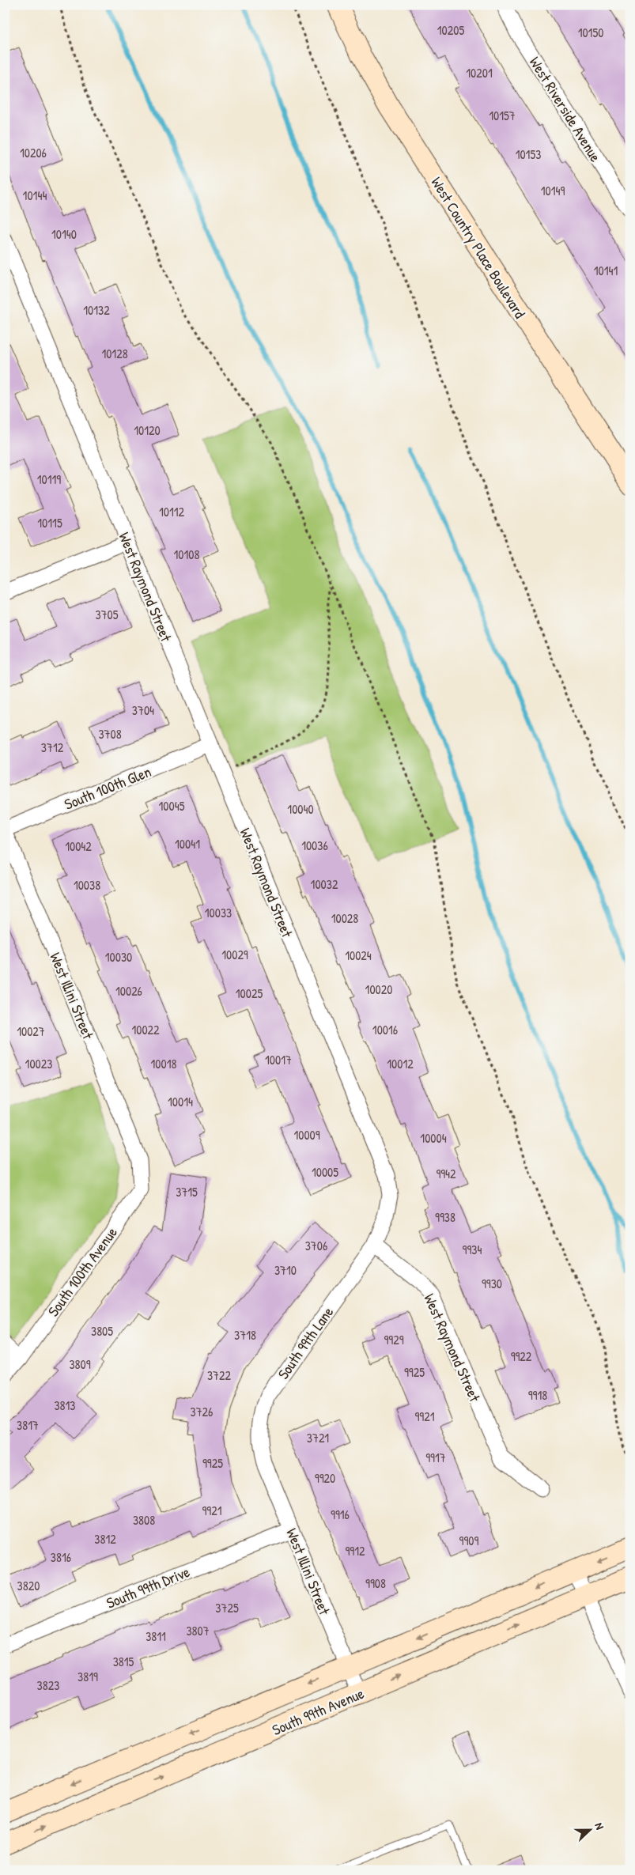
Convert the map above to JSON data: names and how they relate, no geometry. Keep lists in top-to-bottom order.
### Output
{
  "streets": {
    "main road": ["West Country Place Boulevard", "South 99th Avenue"],
    "street": [
      "West Riverside Avenue",
      "West Raymond Street",
      "South 100th Glen",
      "West Illini Street",
      "South 100th Avenue",
      "South 99th Lane",
      "South 99th Drive"
    ]
  },
  "crossings": [
    ["West Raymond Street", "South 100th Glen"],
    ["West Raymond Street", "South 99th Lane"],
    ["South 100th Glen", "West Illini Street"],
    ["West Illini Street", "South 100th Avenue"],
    ["West Illini Street", "South 99th Lane"],
    ["West Illini Street", "South 99th Drive"],
    ["West Illini Street", "South 99th Avenue"]
  ],
  "house_numbers": [
    "10205",
    "10150",
    "10201",
    "10157",
    "10206",
    "10153",
    "10149",
    "10144",
    "10140",
    "10141",
    "10132",
    "10128",
    "10120",
    "10119",
    "10112",
    "10115",
    "10108",
    "3705",
    "3704",
    "3708",
    "3712",
    "10045",
    "10040",
    "10041",
    "10036",
    "10042",
    "10032",
    "10038",
    "10033",
    "10028",
    "10029",
    "10024",
    "10030",
    "10020",
    "10026",
    "10025",
    "10022",
    "10016",
    "10027",
    "10017",
    "10023",
    "10018",
    "10012",
    "10014",
    "10009",
    "10004",
    "10005",
    "9942",
    "3715",
    "9938",
    "3706",
    "9934",
    "3710",
    "9930",
    "3805",
    "3718",
    "9929",
    "9922",
    "3809",
    "9925",
    "3722",
    "9918",
    "3813",
    "3726",
    "9921",
    "3817",
    "3721",
    "9917",
    "9925",
    "9920",
    "9921",
    "9916",
    "3808",
    "3812",
    "9909",
    "9912",
    "3816",
    "9908",
    "3820",
    "3725",
    "3807",
    "3811",
    "3815",
    "3819",
    "3823"
  ],
  "north": "right"
}
